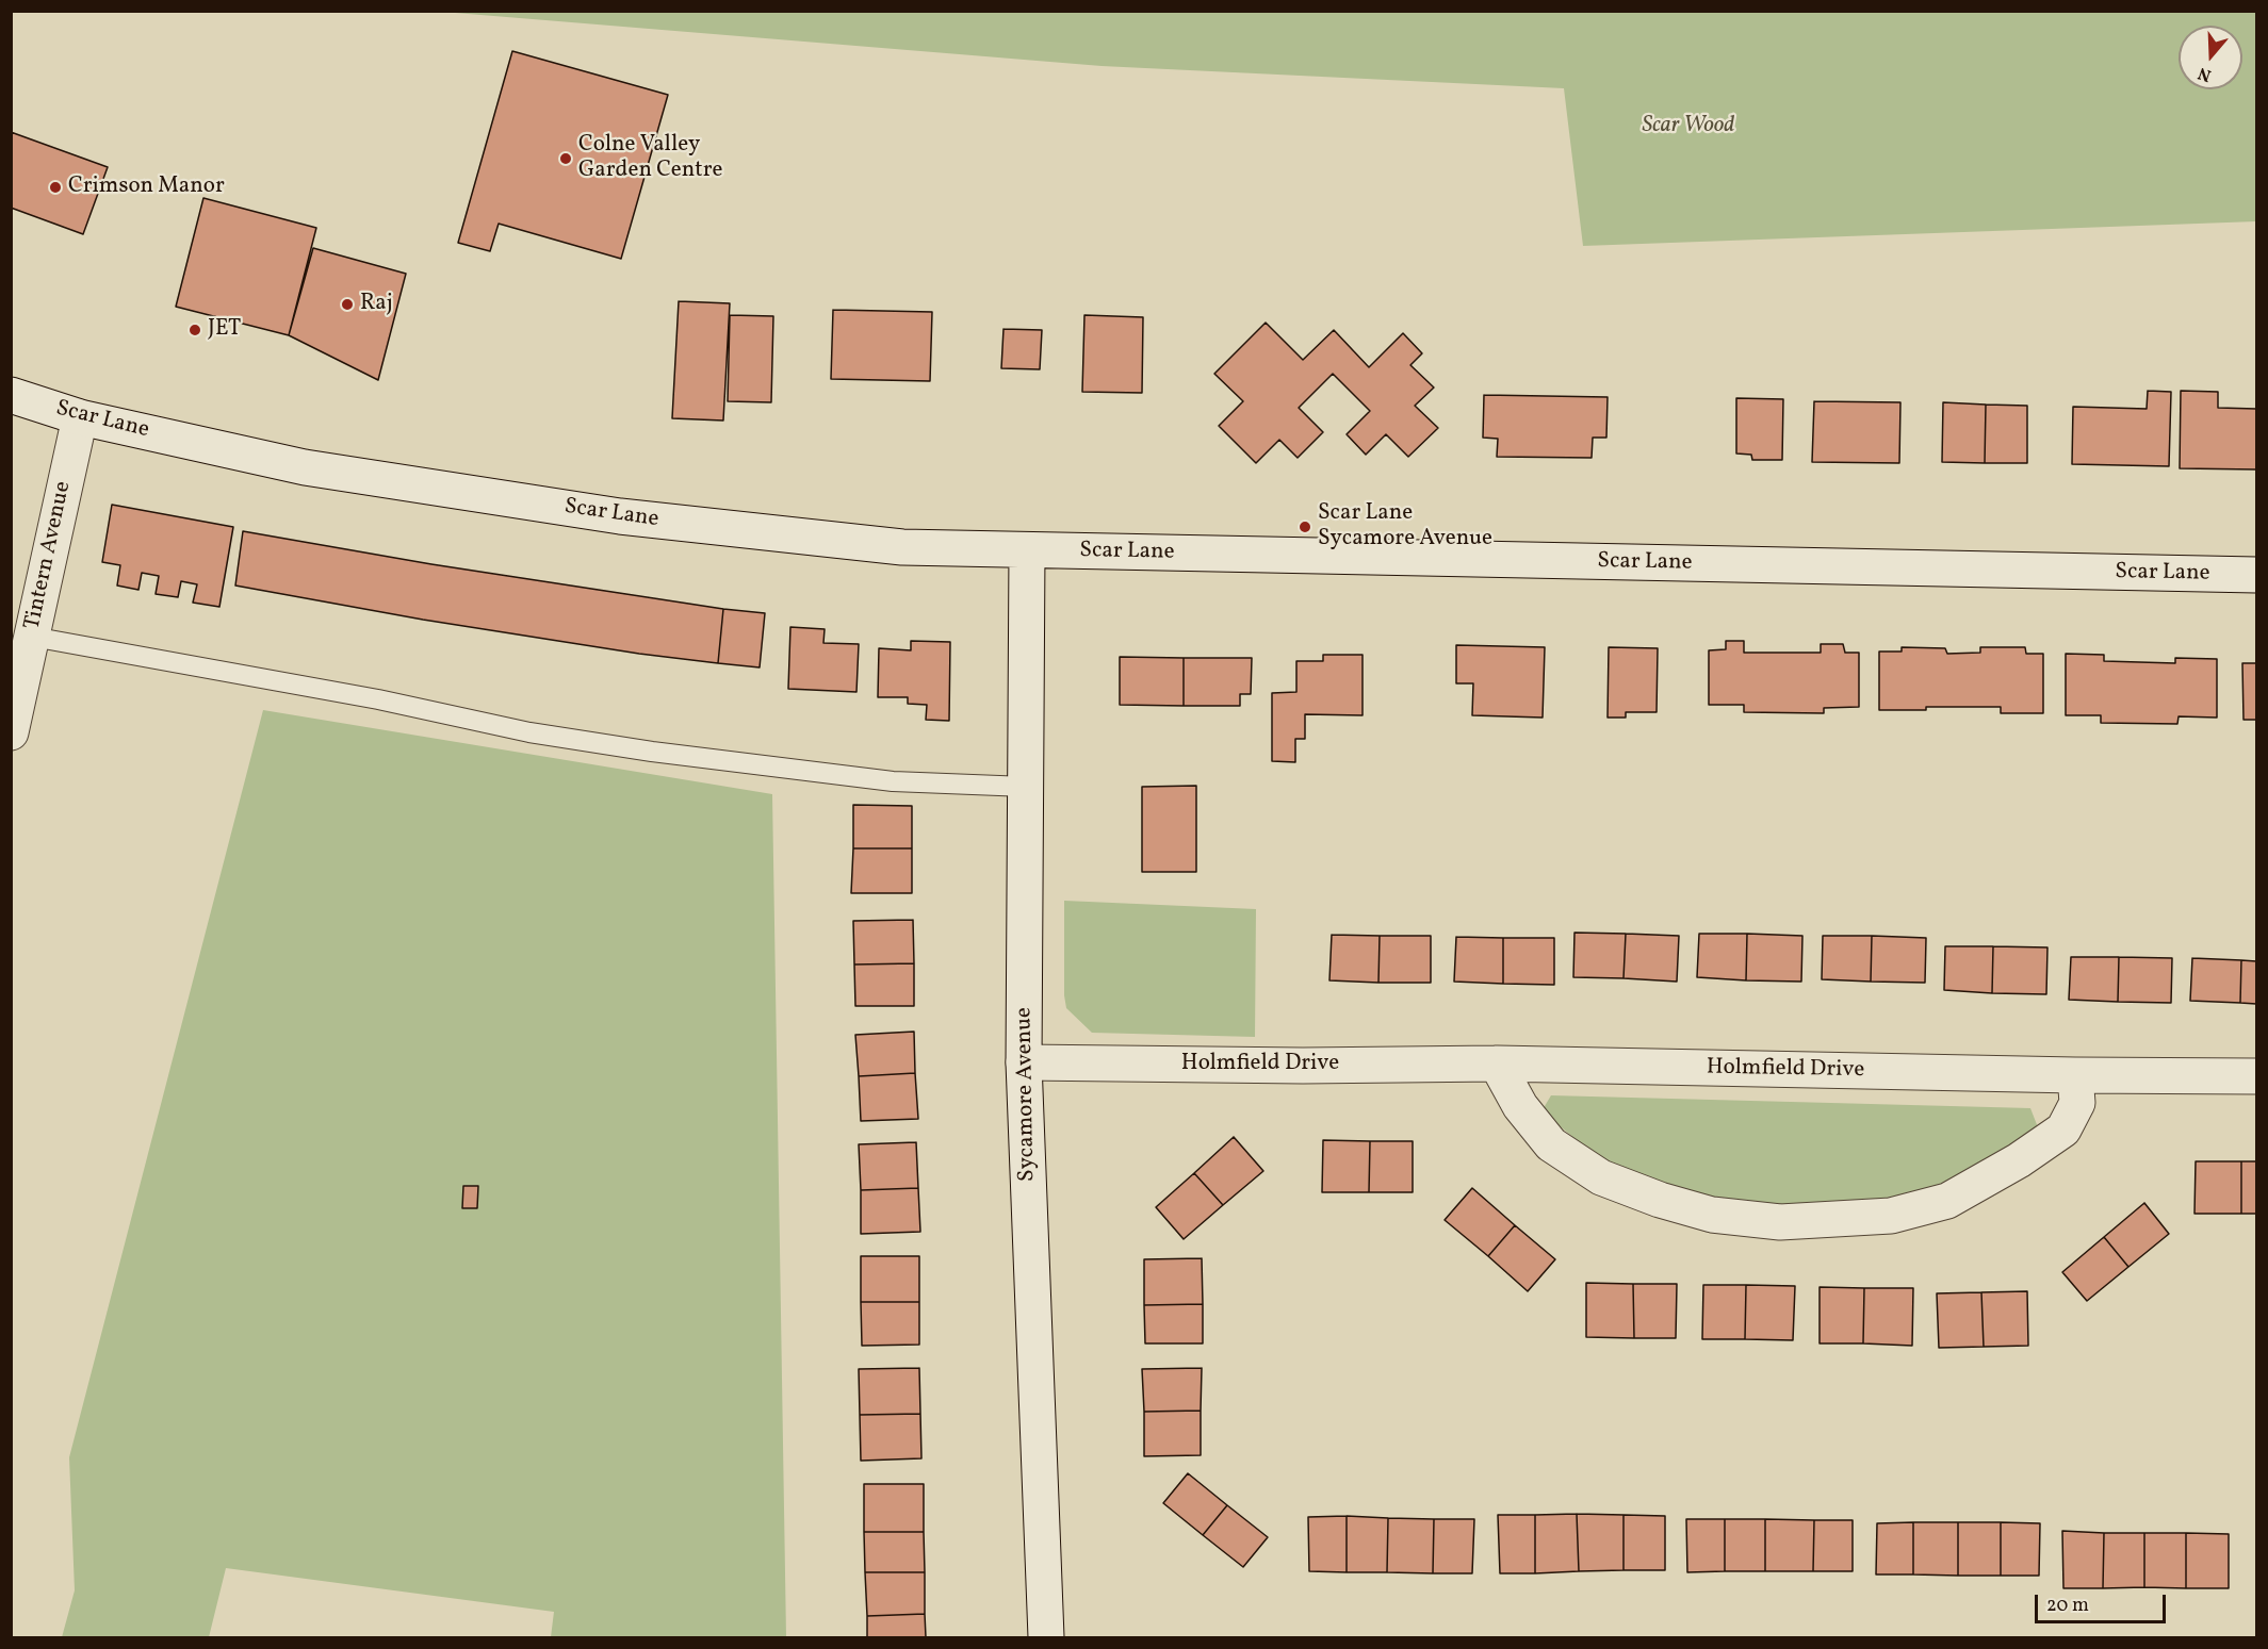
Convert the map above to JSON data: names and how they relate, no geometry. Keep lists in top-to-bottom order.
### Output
{
  "streets": {
    "street": [
      "Scar Lane",
      "Tintern Avenue",
      "Holmfield Drive",
      "Sycamore Avenue"
    ]
  },
  "crossings": [
    ["Scar Lane", "Tintern Avenue"],
    ["Scar Lane", "Sycamore Avenue"],
    ["Holmfield Drive", "Sycamore Avenue"]
  ],
  "parks": ["Scar Wood"],
  "places": [
    "Colne Valley Garden Centre",
    "Crimson Manor",
    "Raj",
    "JET",
    "Scar Lane Sycamore Avenue"
  ],
  "scale_bar": "20 m",
  "north": "bottom"
}
